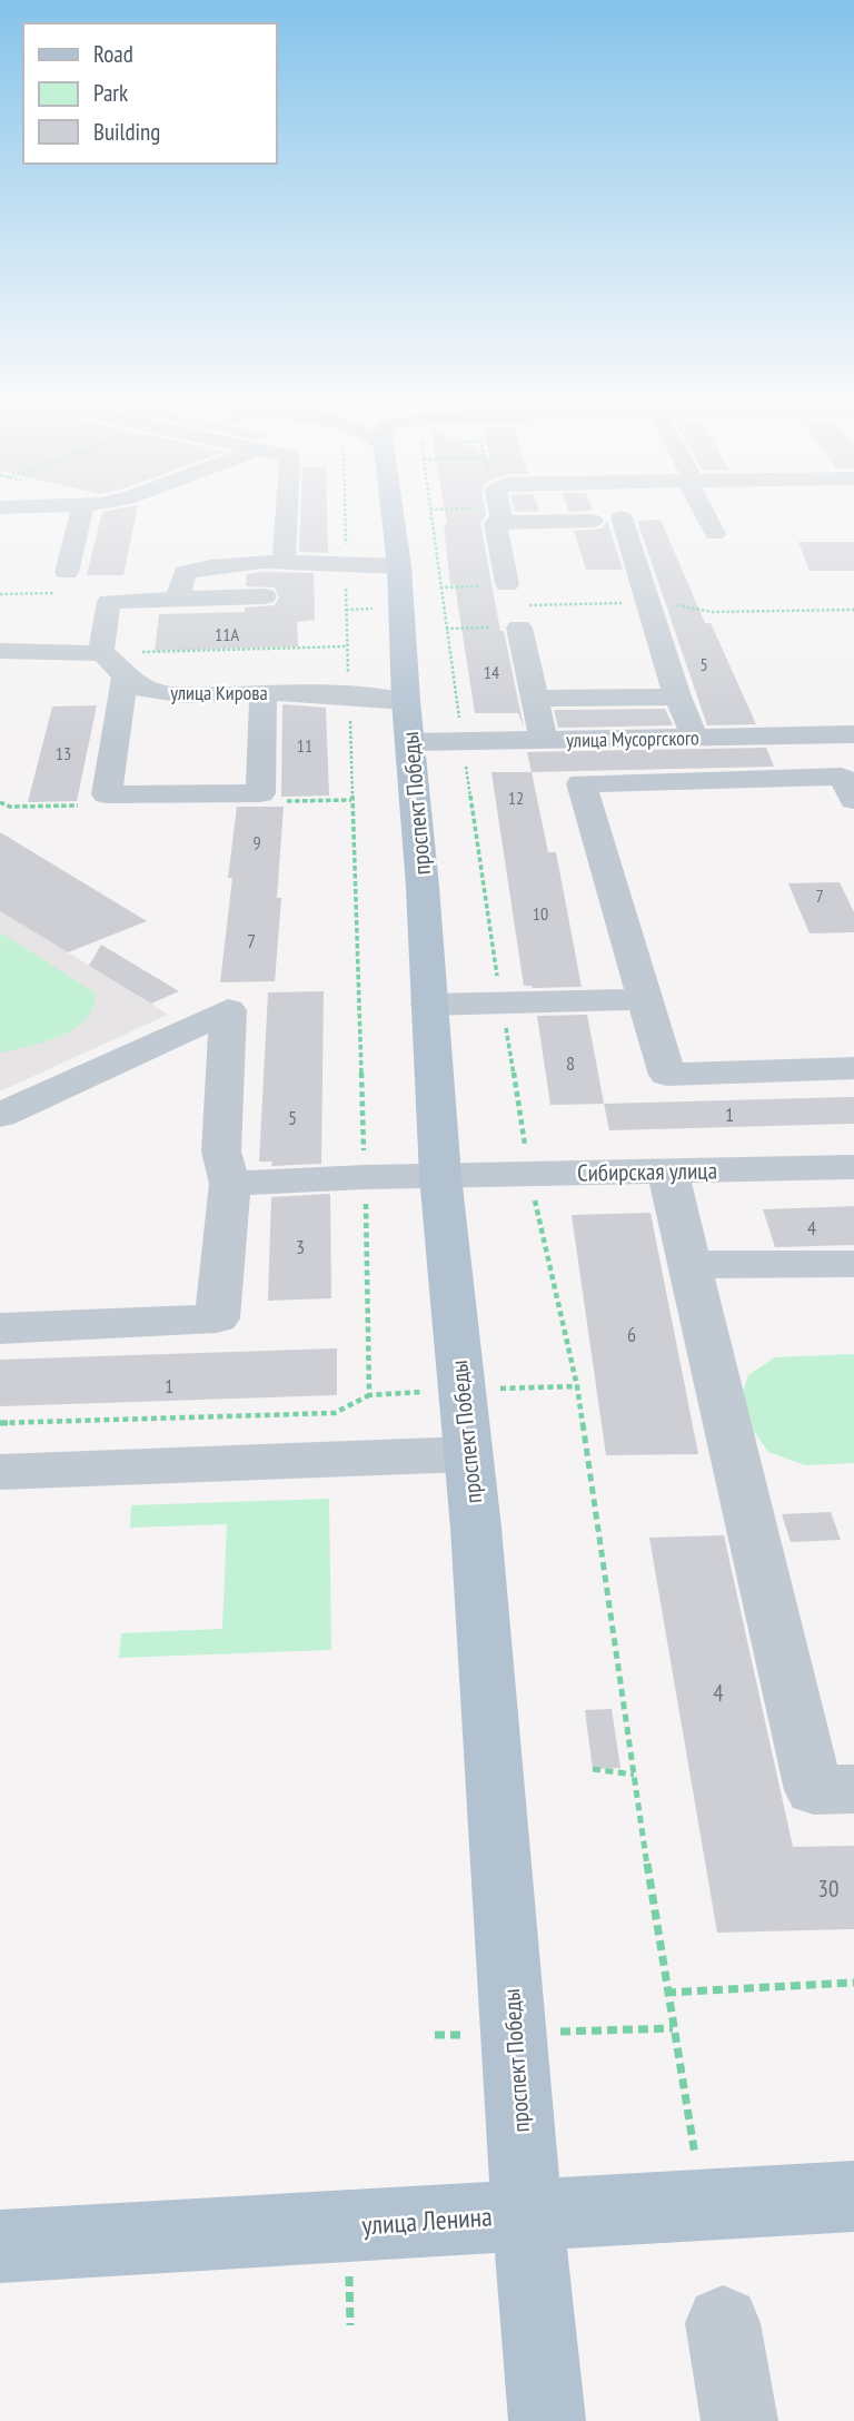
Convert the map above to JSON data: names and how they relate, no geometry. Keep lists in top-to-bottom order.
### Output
{
  "streets": {
    "main road": ["проспект Победы", "улица Ленина"],
    "street": ["улица Кирова", "улица Мусоргского", "Сибирская улица"]
  },
  "crossings": [
    ["улица Кирова", "проспект Победы"],
    ["улица Мусоргского", "проспект Победы"],
    ["проспект Победы", "Сибирская улица"],
    ["проспект Победы", "улица Ленина"]
  ],
  "house_numbers": [
    "11А",
    "5",
    "14",
    "11",
    "13",
    "12",
    "9",
    "7",
    "10",
    "7",
    "8",
    "1",
    "5",
    "4",
    "3",
    "6",
    "1",
    "4",
    "30"
  ],
  "legend": ["Road", "Park", "Building"]
}
